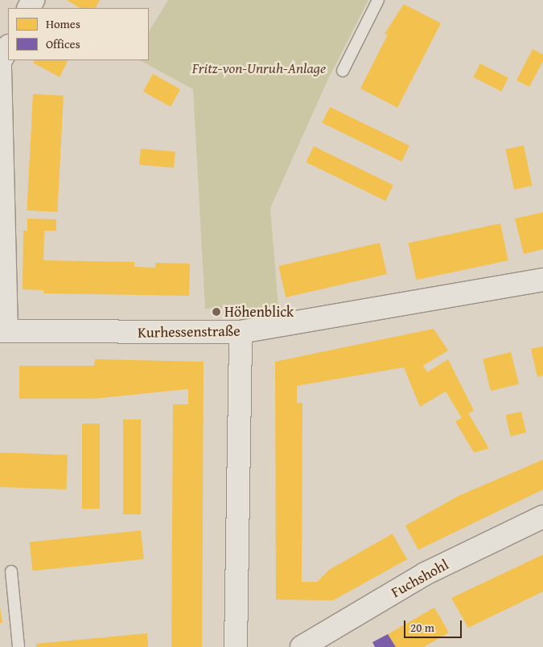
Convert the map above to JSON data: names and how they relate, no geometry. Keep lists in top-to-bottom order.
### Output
{
  "streets": {
    "street": ["Kurhessenstraße", "Fuchshohl"]
  },
  "parks": ["Fritz-von-Unruh-Anlage"],
  "places": ["Höhenblick"],
  "legend": ["Homes", "Offices"],
  "scale_bar": "20 m"
}
